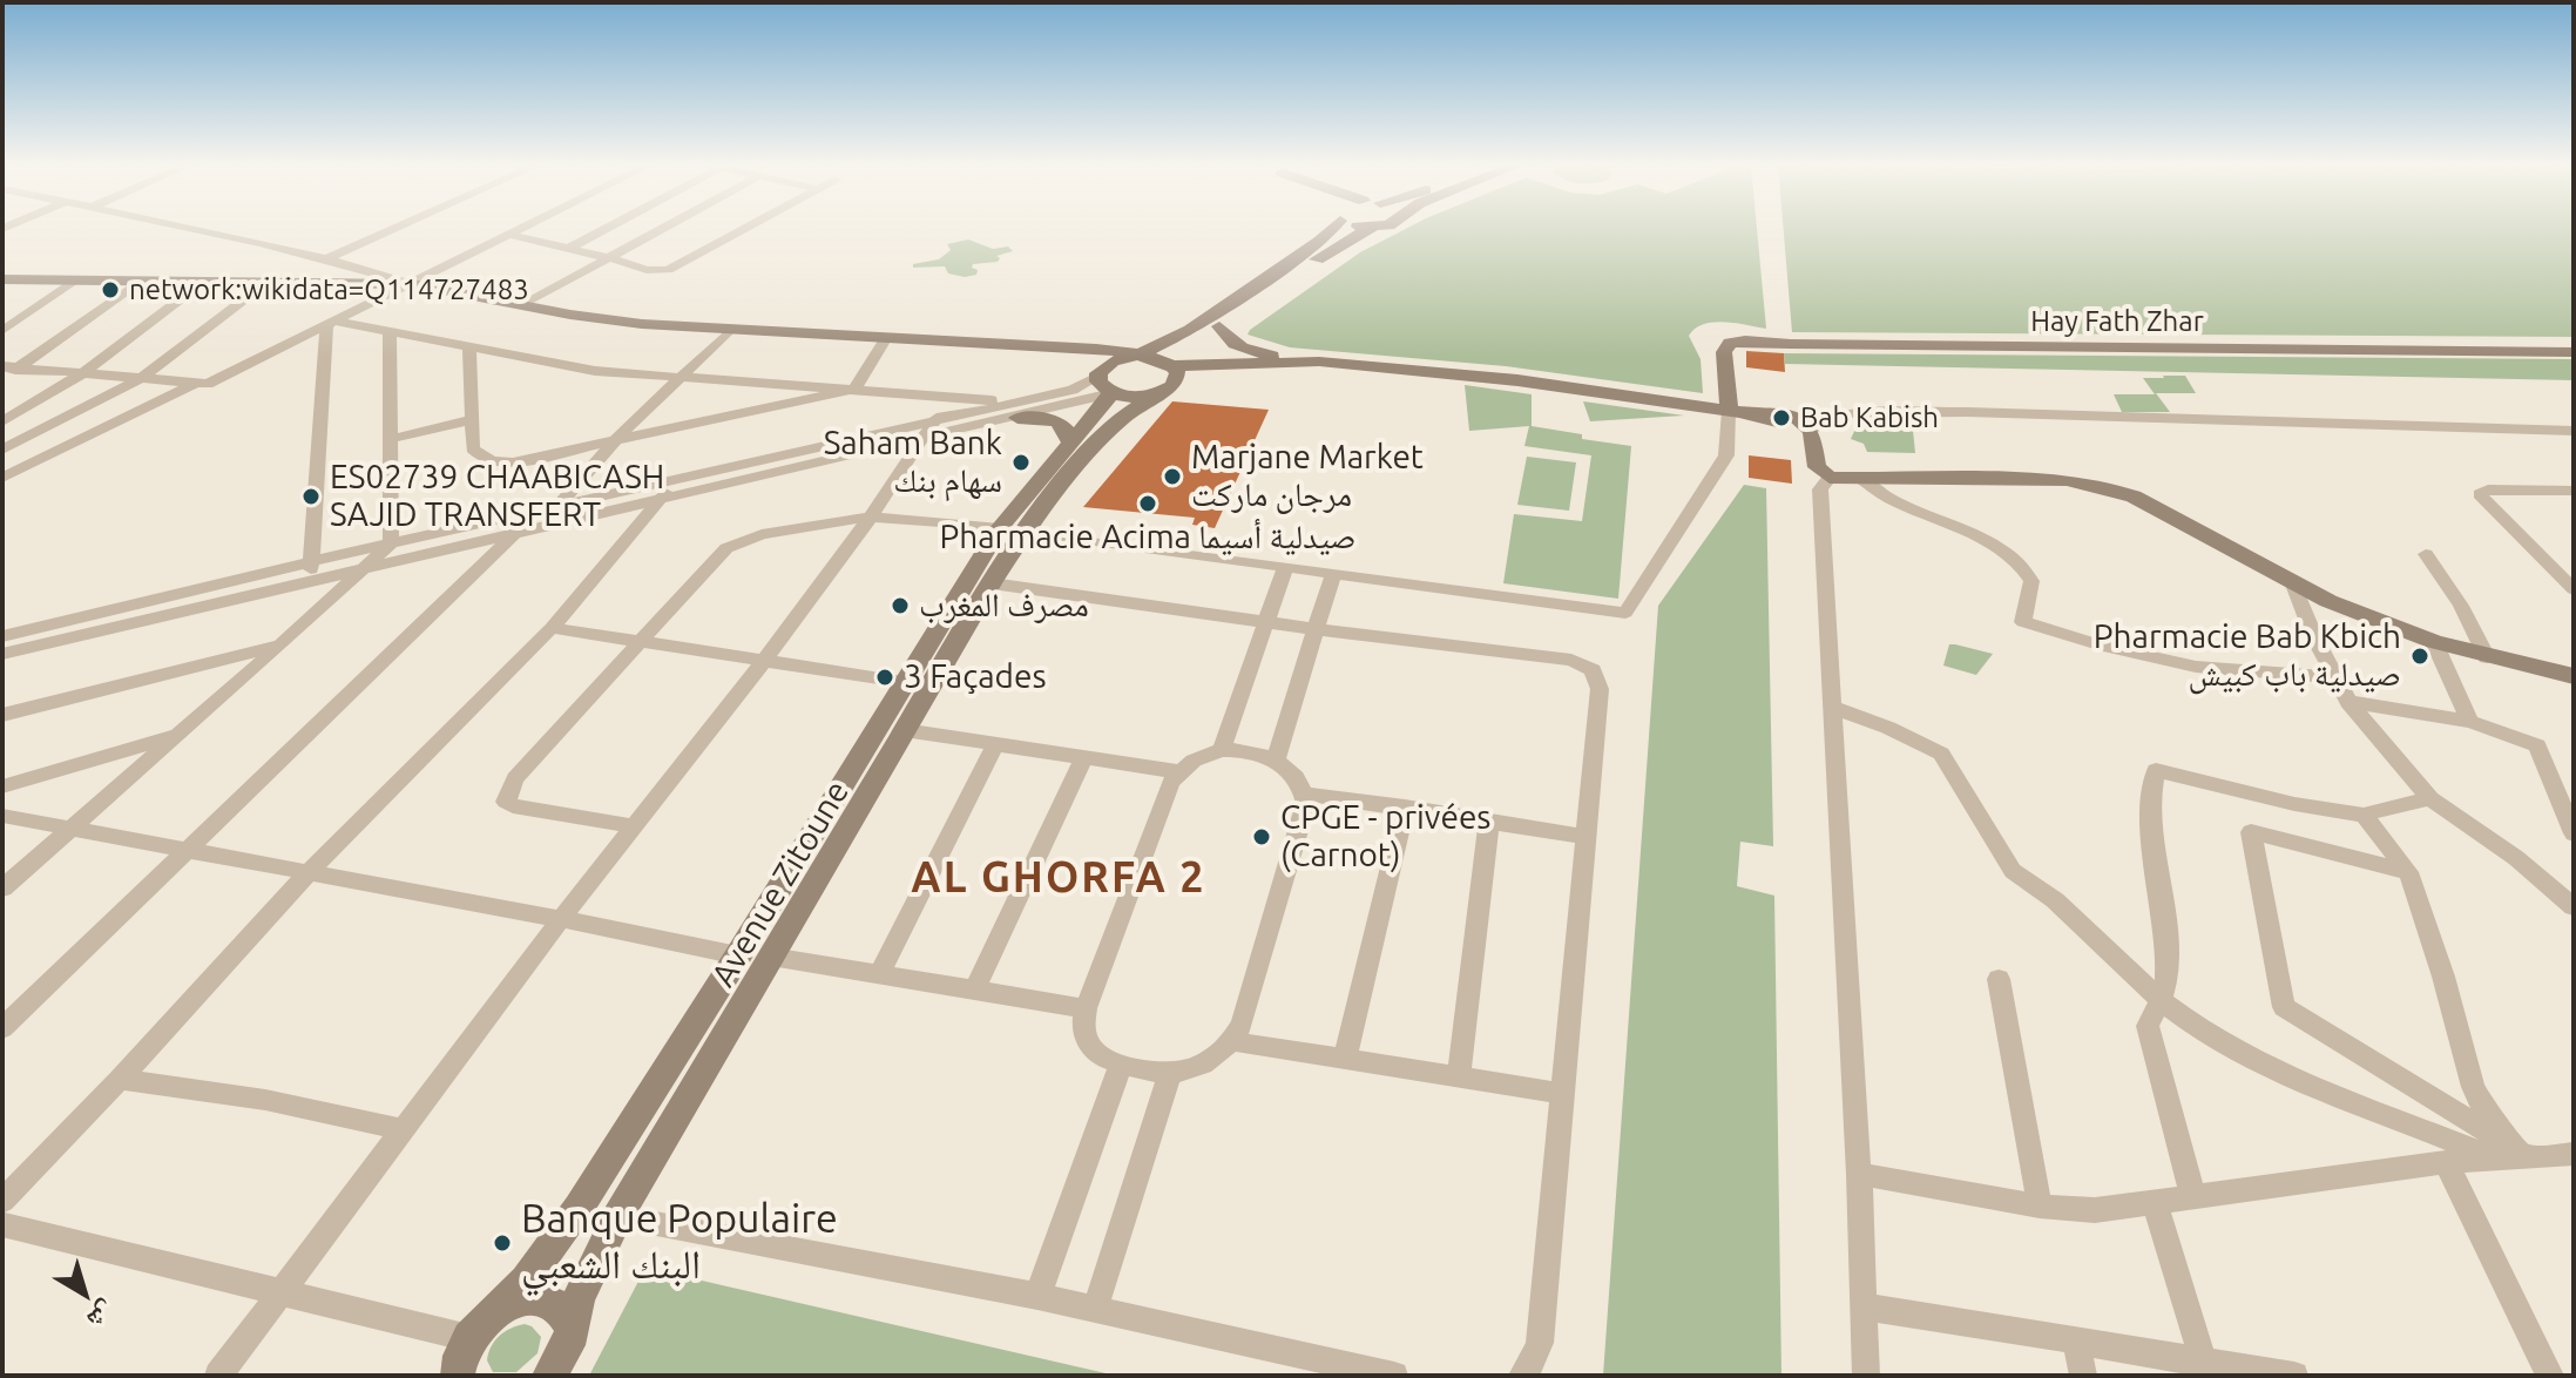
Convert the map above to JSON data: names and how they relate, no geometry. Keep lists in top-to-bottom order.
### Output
{
  "streets": {
    "street": ["Hay Fath Zhar", "Avenue Zitoune"]
  },
  "districts": ["AL GHORFA 2"],
  "places": [
    "network:wikidata=Q114727483",
    "Bab Kabish",
    "Saham Bank سهام بنك",
    "Marjane Market مرجان ماركت",
    "ES02739 CHAABICASH SAJID TRANSFERT",
    "Pharmacie Acima صيدلية أسيما",
    "مصرف المغرب",
    "Pharmacie Bab Kbich صيدلية باب كبيش",
    "3 Façades",
    "CPGE - privées (Carnot)",
    "Banque Populaire البنك الشعبي"
  ],
  "north": "bottom right"
}
